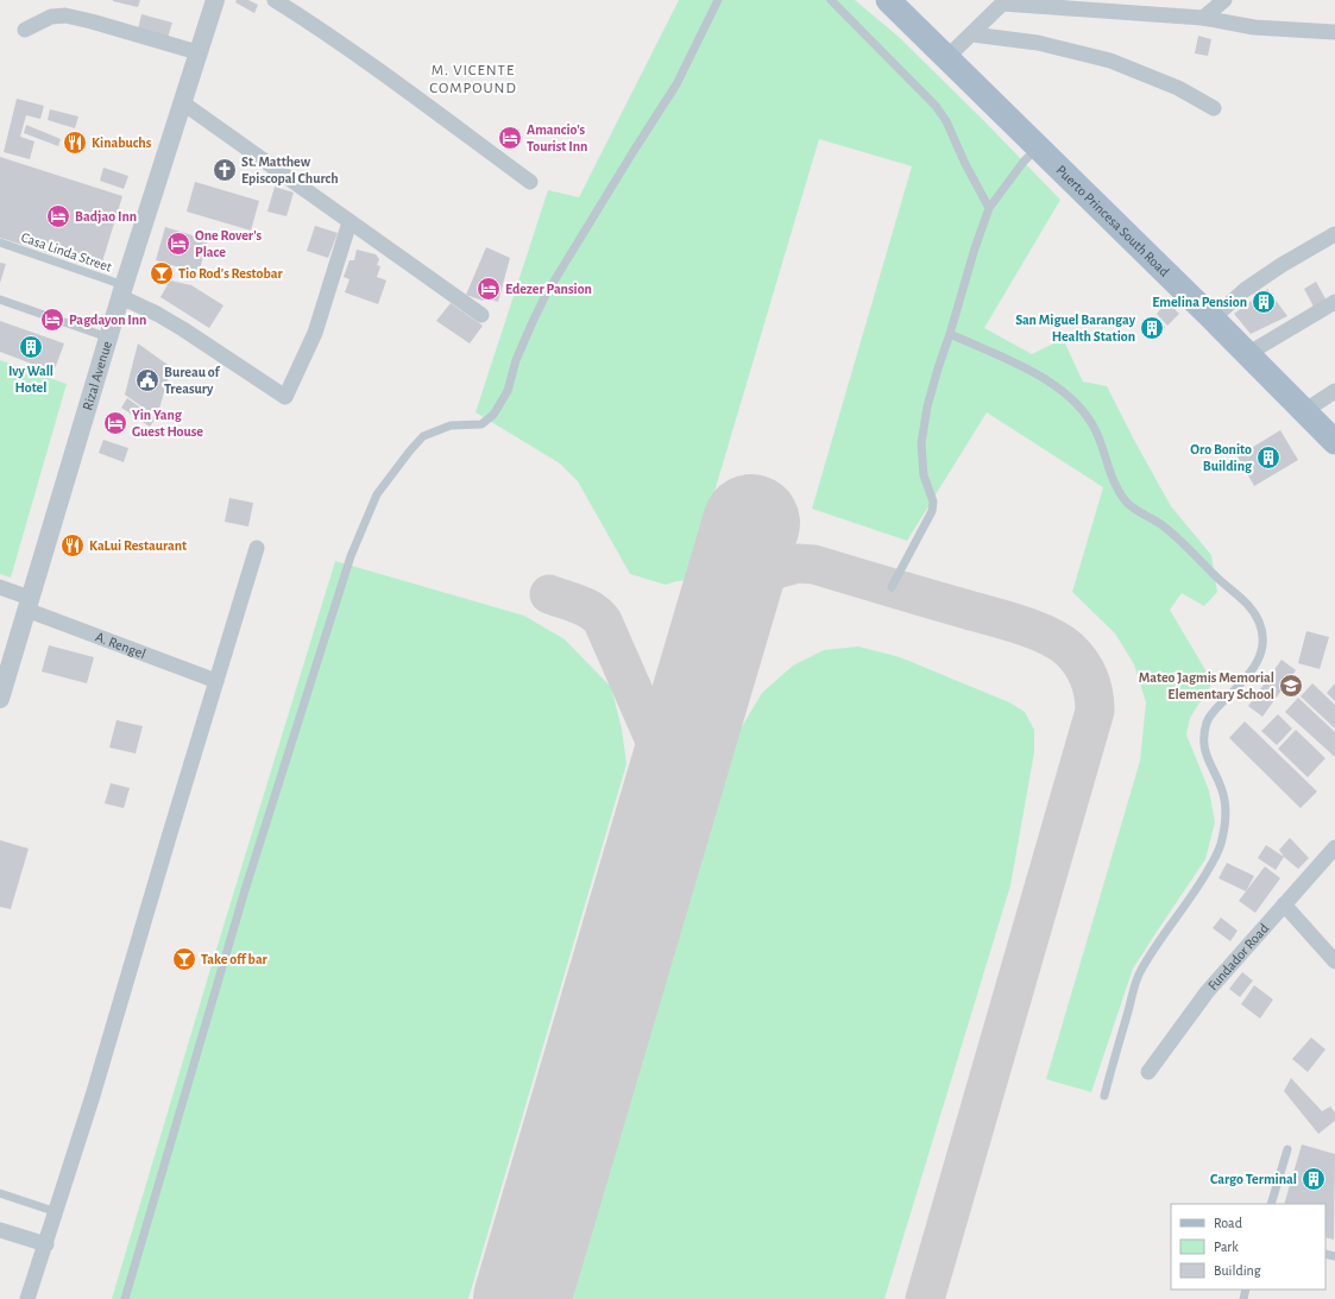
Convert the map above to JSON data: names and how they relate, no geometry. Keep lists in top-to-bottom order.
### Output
{
  "streets": {
    "main road": ["Puerto Princesa South Road"],
    "street": ["Rizal Avenue", "A. Rengel", "Fundador Road"],
    "lane": ["Casa Linda Street"]
  },
  "crossings": [
    ["Casa Linda Street", "Rizal Avenue"],
    ["Rizal Avenue", "A. Rengel"]
  ],
  "districts": ["M. VICENTE COMPOUND"],
  "places": {
    "hotel": [
      "Amancio's Tourist Inn",
      "Badjao Inn",
      "One Rover's Place",
      "Edezer Pansion",
      "Pagdayon Inn",
      "Yin Yang Guest House"
    ],
    "restaurant": ["Kinabuchs", "KaLui Restaurant"],
    "church": ["St. Matthew Episcopal Church"],
    "bar": ["Tio Rod's Restobar", "Take off bar"],
    "building": [
      "Emelina Pension",
      "San Miguel Barangay Health Station",
      "Ivy Wall Hotel",
      "Oro Bonito Building",
      "Cargo Terminal"
    ],
    "public building": ["Bureau of Treasury"],
    "school or university": ["Mateo Jagmis Memorial Elementary School"]
  },
  "legend": ["Road", "Park", "Building"]
}
